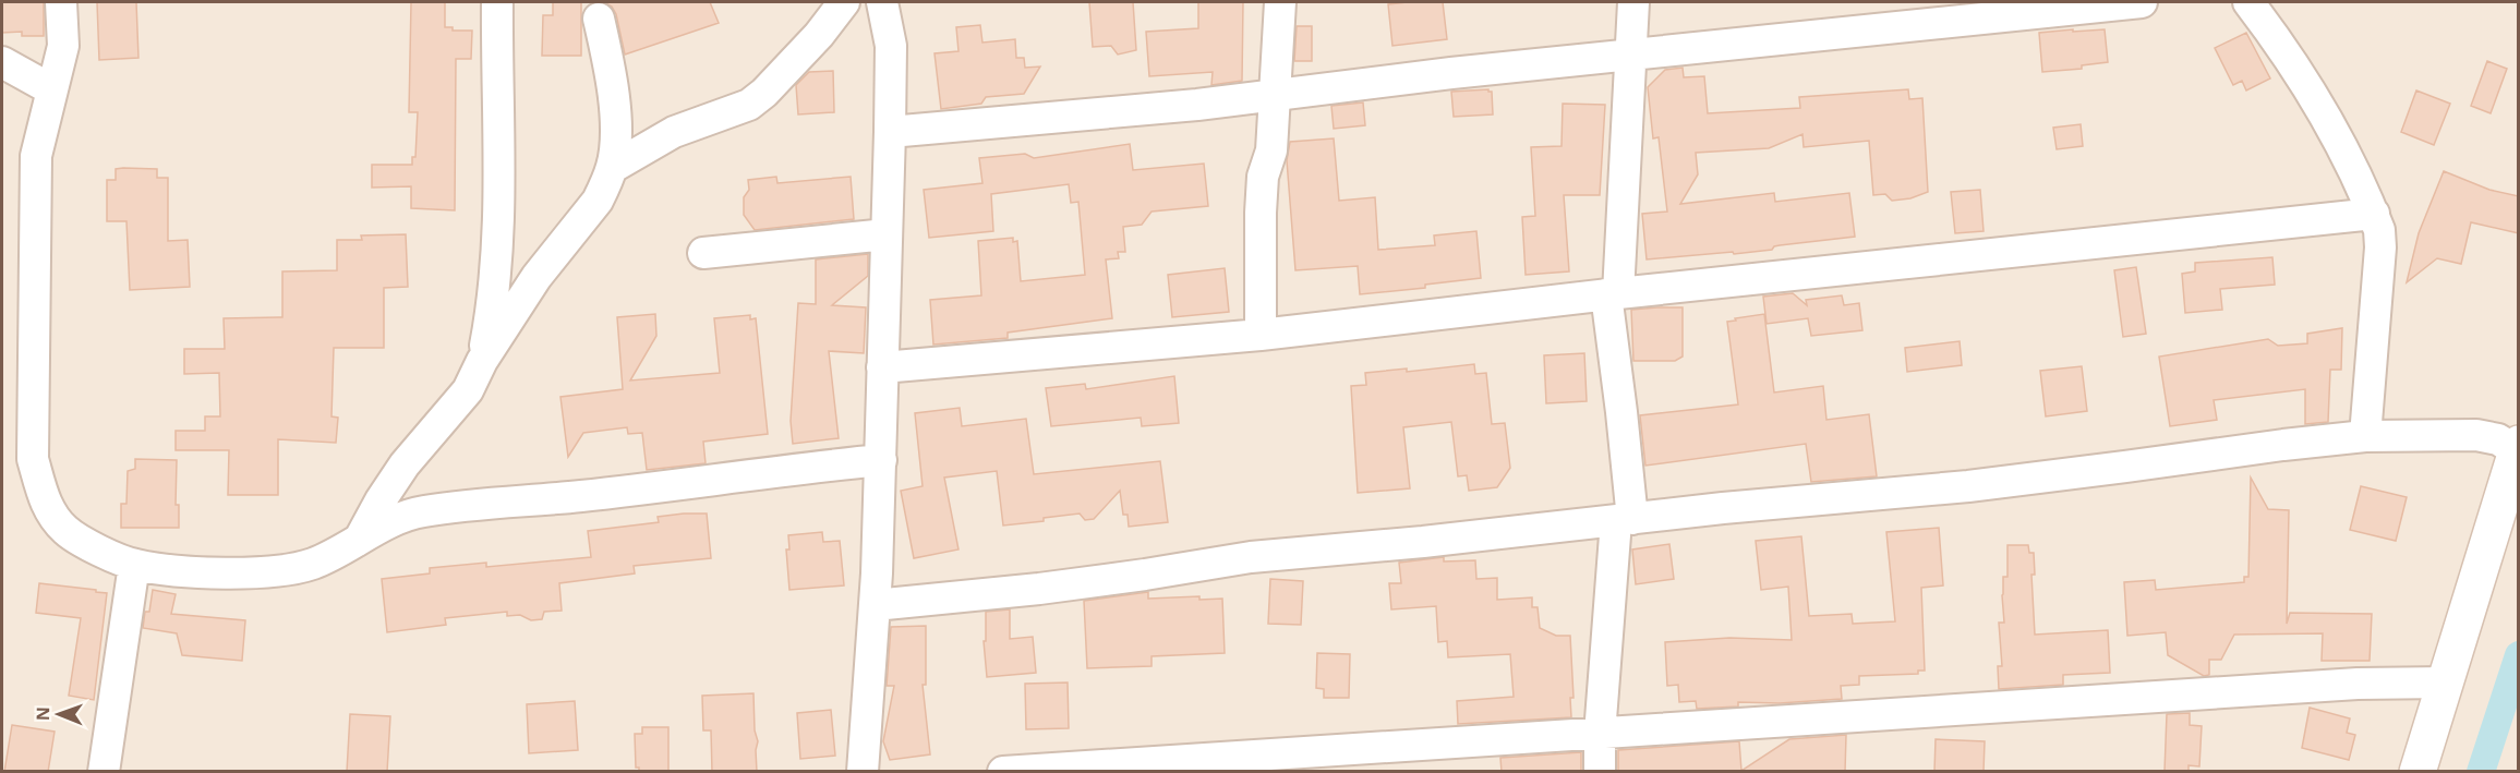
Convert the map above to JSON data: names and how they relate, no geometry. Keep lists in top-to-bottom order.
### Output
{
  "north": "left"
}
